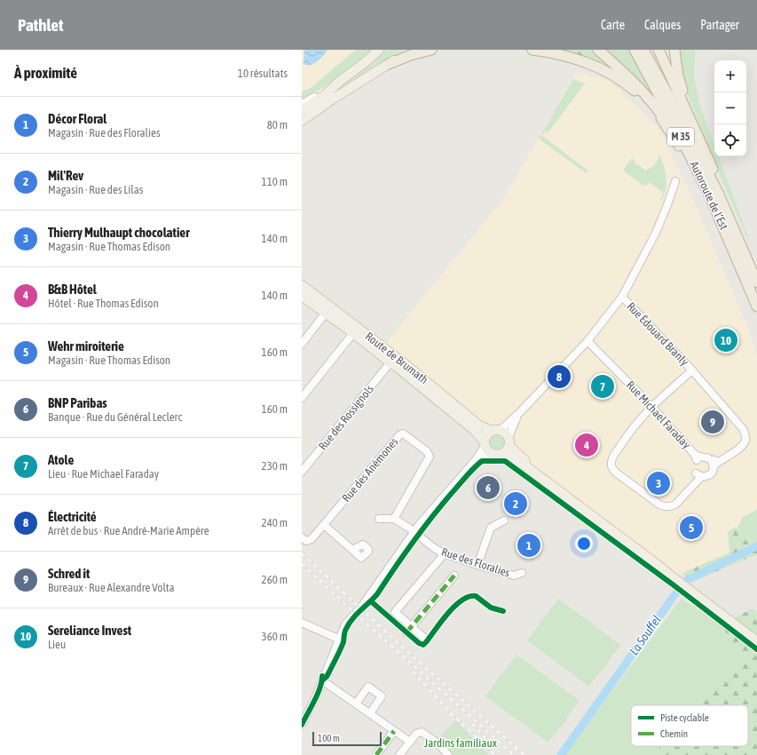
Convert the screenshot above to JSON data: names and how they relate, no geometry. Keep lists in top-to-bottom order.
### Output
{
  "streets": {
    "highway": ["M 35", "Autoroute de l’Est"],
    "main road": ["Route de Brumath"],
    "street": [
      "Rue Édouard Branly",
      "Rue Michael Faraday",
      "Rue des Rossignols",
      "Rue des Anémones",
      "Rue des Floralies"
    ]
  },
  "crossings": [
    ["Rue Édouard Branly", "Rue Michael Faraday"],
    ["Route de Brumath", "Rue des Rossignols"]
  ],
  "water": ["La Souffel"],
  "parks": ["Jardins familiaux"],
  "legend": ["Piste cyclable", "Chemin"],
  "scale_bar": "100 m",
  "page": {
    "header": "Pathlet",
    "nav": ["Carte", "Calques", "Partager"],
    "heading": ["À proximité", "10 résultats"],
    "map_buttons": ["+", "−"],
    "list": [
      {
        "mark": "1",
        "name": "Décor Floral",
        "note": "Magasin · Rue des Floralies",
        "value": "80 m"
      },
      {
        "mark": "2",
        "name": "Mil'Rev",
        "note": "Magasin · Rue des Lilas",
        "value": "110 m"
      },
      {
        "mark": "3",
        "name": "Thierry Mulhaupt chocolatier",
        "note": "Magasin · Rue Thomas Edison",
        "value": "140 m"
      },
      {
        "mark": "4",
        "name": "B&B Hôtel",
        "note": "Hôtel · Rue Thomas Edison",
        "value": "140 m"
      },
      {
        "mark": "5",
        "name": "Wehr miroiterie",
        "note": "Magasin · Rue Thomas Edison",
        "value": "160 m"
      },
      {
        "mark": "6",
        "name": "BNP Paribas",
        "note": "Banque · Rue du Général Leclerc",
        "value": "160 m"
      },
      {
        "mark": "7",
        "name": "Atole",
        "note": "Lieu · Rue Michael Faraday",
        "value": "230 m"
      },
      {
        "mark": "8",
        "name": "Électricité",
        "note": "Arrêt de bus · Rue André-Marie Ampère",
        "value": "240 m"
      },
      {
        "mark": "9",
        "name": "Schred it",
        "note": "Bureaux · Rue Alexandre Volta",
        "value": "260 m"
      },
      {
        "mark": "10",
        "name": "Sereliance Invest",
        "note": "Lieu",
        "value": "360 m"
      }
    ],
    "pins": [
      "10",
      "8",
      "7",
      "9",
      "4",
      "3",
      "6",
      "2",
      "5",
      "1"
    ],
    "scale": "100 m"
  }
}
